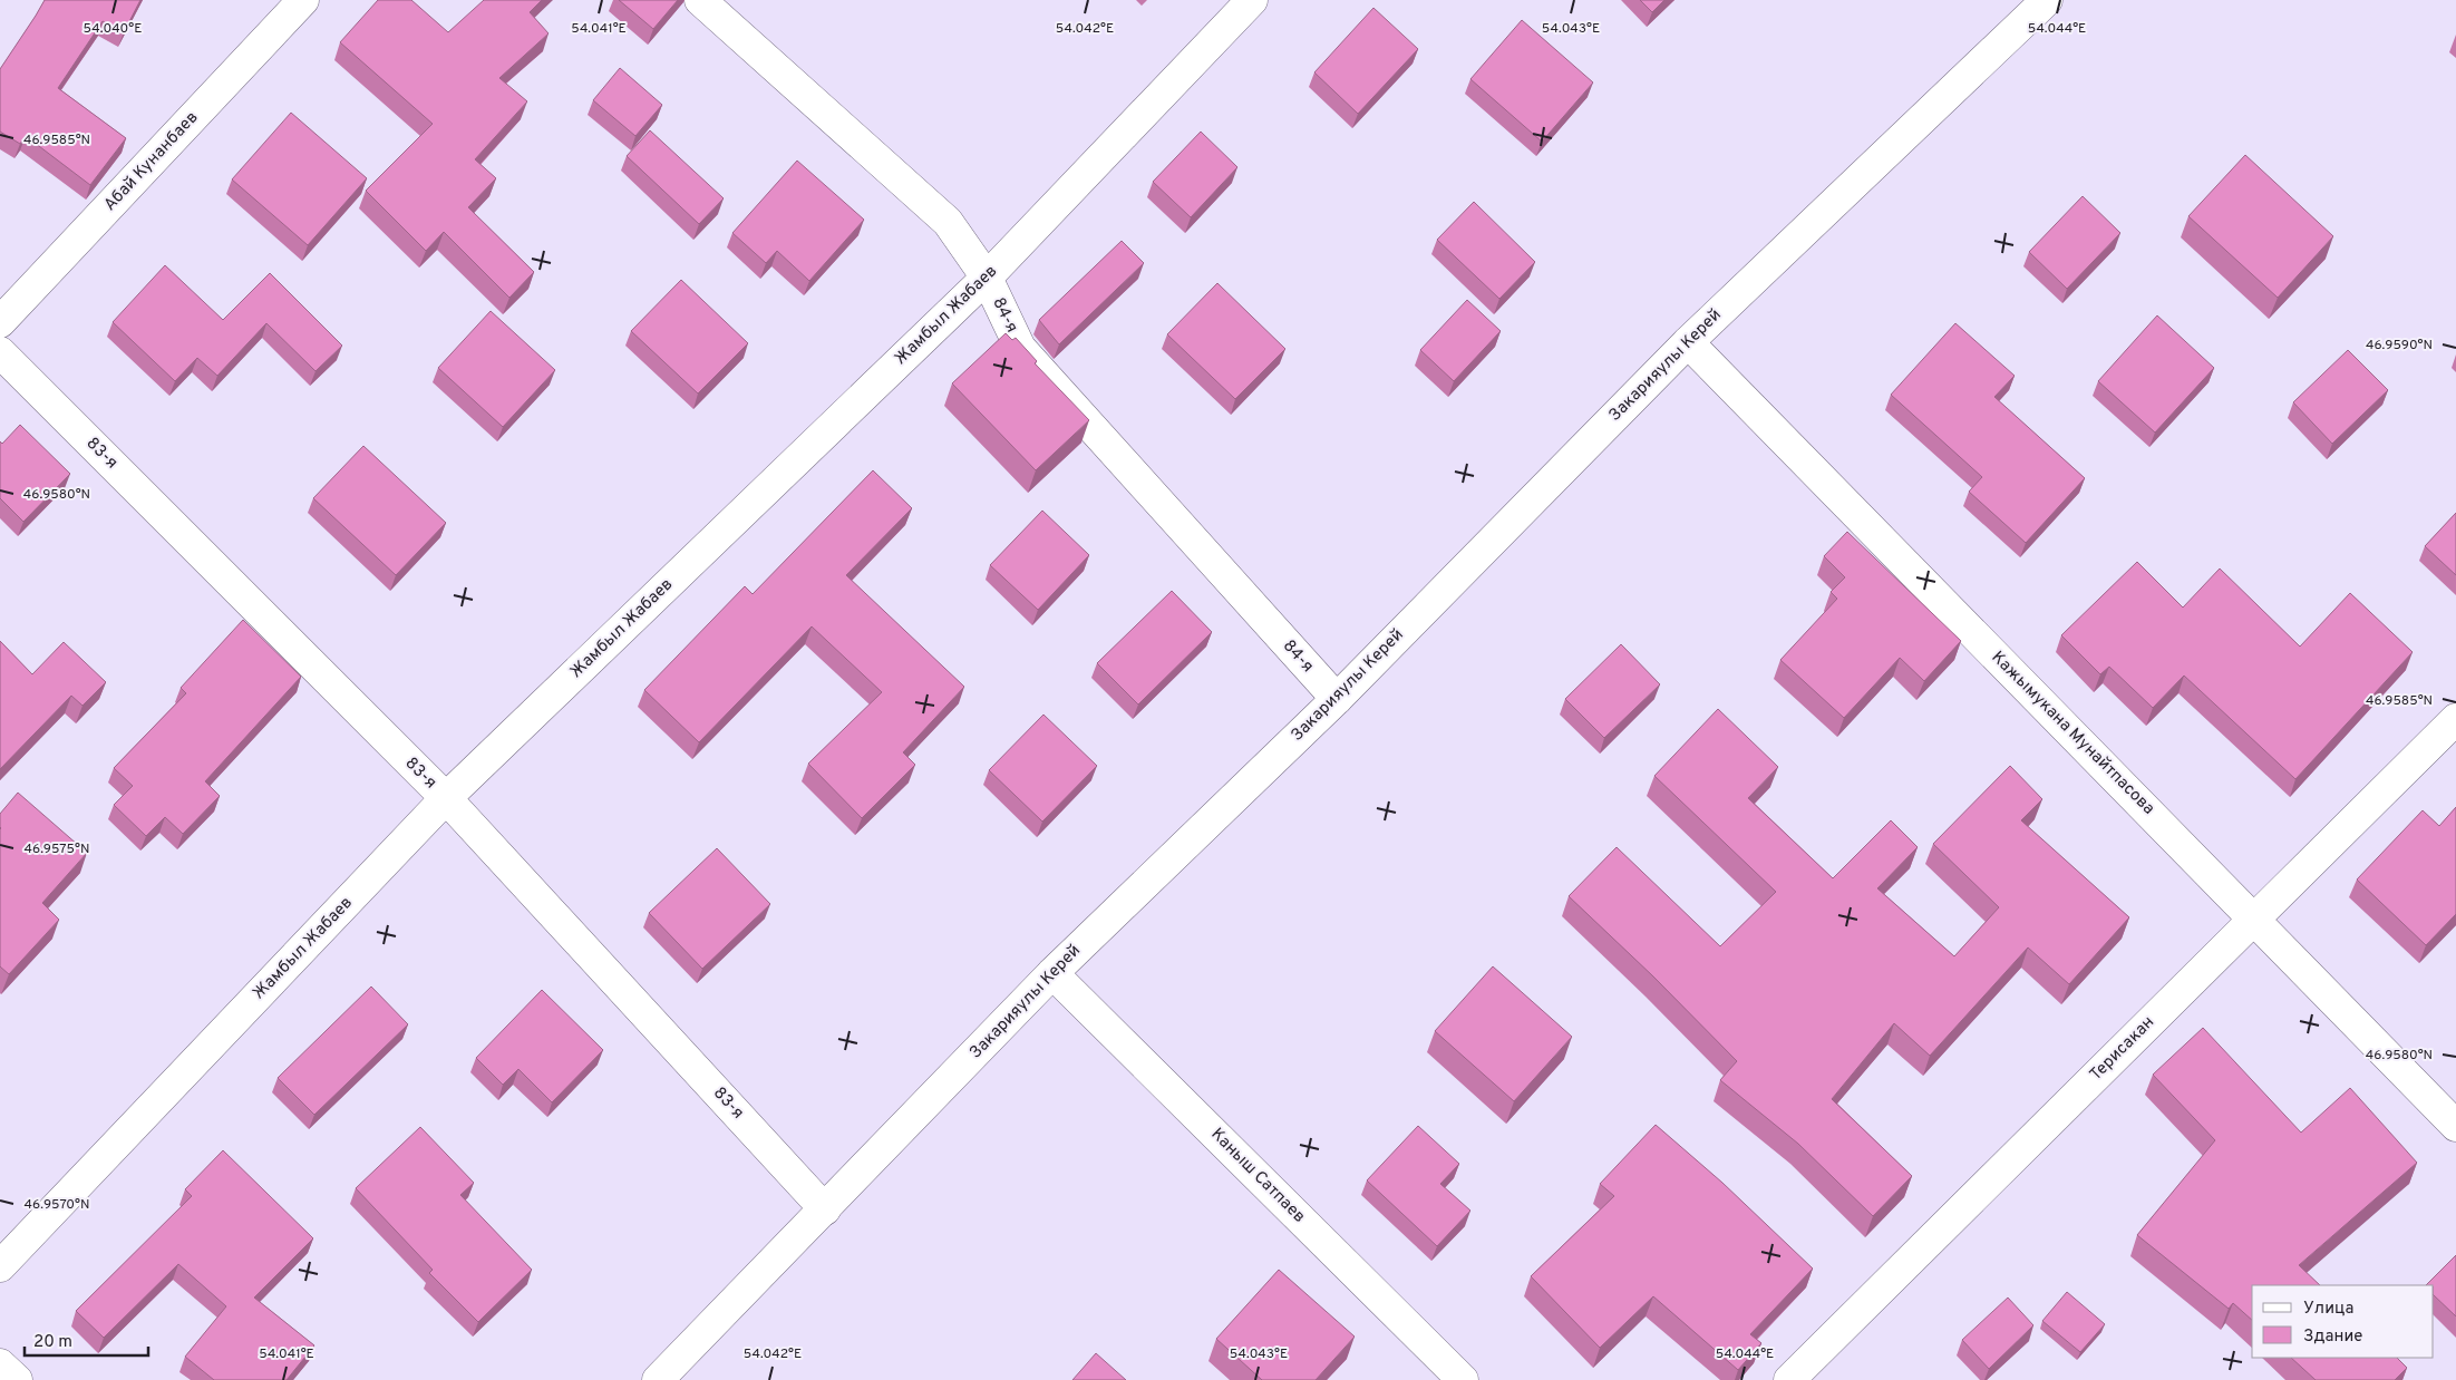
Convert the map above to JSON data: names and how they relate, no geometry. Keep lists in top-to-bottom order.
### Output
{
  "streets": {
    "main road": [
      "Абай Кунанбаев",
      "Жамбыл Жабаев",
      "84-я",
      "Закарияулы Керей",
      "83-я",
      "Кажымукана Мунайтпасова",
      "Терисакан",
      "Каныш Сатпаев"
    ]
  },
  "crossings": [
    ["Жамбыл Жабаев", "84-я"],
    ["Жамбыл Жабаев", "83-я"],
    ["84-я", "Закарияулы Керей"],
    ["Закарияулы Керей", "83-я"],
    ["Закарияулы Керей", "Кажымукана Мунайтпасова"],
    ["Закарияулы Керей", "Каныш Сатпаев"],
    ["Кажымукана Мунайтпасова", "Терисакан"]
  ],
  "legend": ["Улица", "Здание"],
  "scale_bar": "20 m",
  "coordinates": [
    "54.041°E",
    "54.042°E",
    "54.043°E",
    "54.040°E",
    "54.044°E",
    "46.9585°N",
    "46.9590°N",
    "46.9580°N",
    "46.9575°N",
    "46.9570°N"
  ]
}
